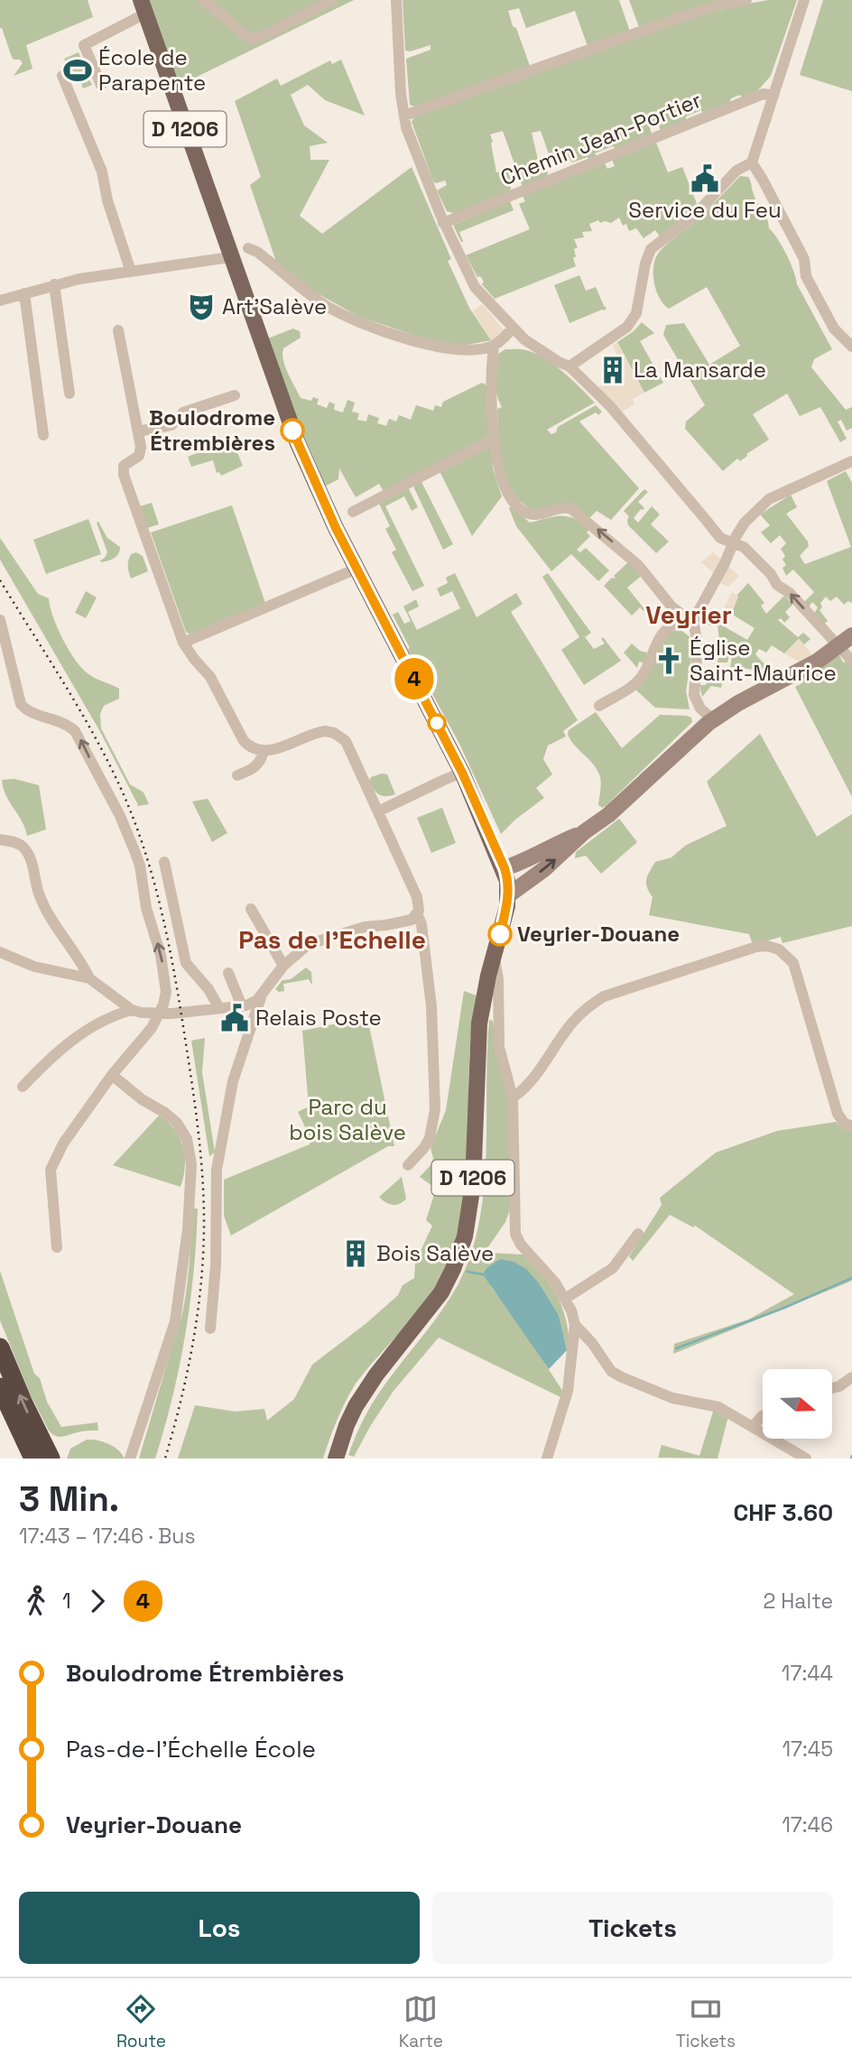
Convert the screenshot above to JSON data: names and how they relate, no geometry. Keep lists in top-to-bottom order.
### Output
{
  "streets": {
    "main road": ["D 1206"],
    "street": ["Chemin Jean-Portier"]
  },
  "districts": ["Veyrier", "Pas de l'Echelle"],
  "parks": ["Parc du bois Salève"],
  "places": {
    "sports": ["École de Parapente"],
    "public building": ["Service du Feu", "Relais Poste"],
    "theatre": ["Art’Salève"],
    "building": ["La Mansarde", "Bois Salève"],
    "other": ["Boulodrome Étrembières", "Veyrier-Douane"],
    "church": ["Église Saint-Maurice"]
  },
  "lines": ["bus line 4"],
  "north": "right",
  "page": {
    "on_map": "4",
    "heading": ["3 Min.", "17:43 – 17:46 · Bus", "CHF 3.60"],
    "legs": ["1", "4", "2 Halte"],
    "list": [
      {
        "name": "Boulodrome Étrembières",
        "value": "17:44"
      },
      {
        "name": "Pas-de-l'Échelle École",
        "value": "17:45"
      },
      {
        "name": "Veyrier-Douane",
        "value": "17:46"
      }
    ],
    "buttons": ["Los", "Tickets"],
    "tabs": ["Route", "Karte", "Tickets"]
  }
}
